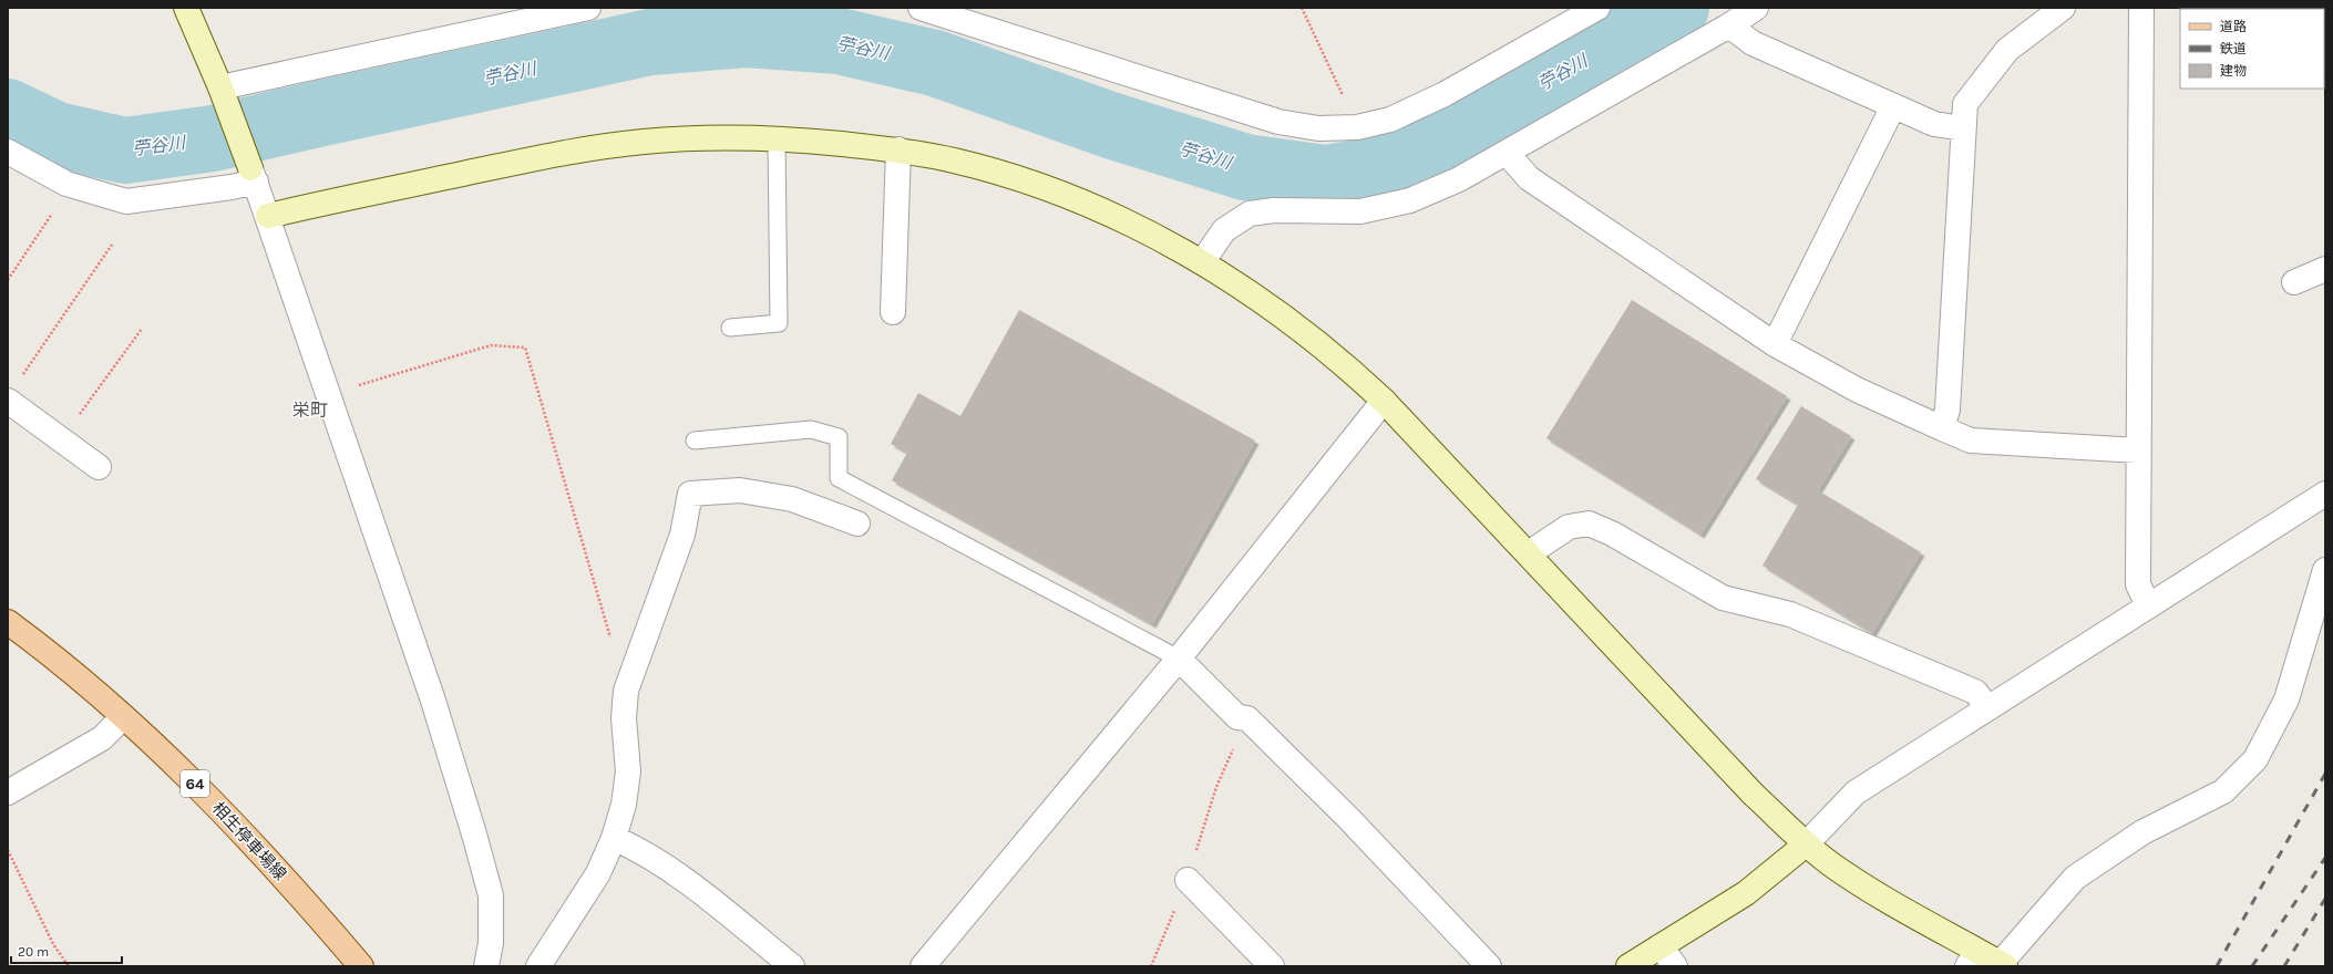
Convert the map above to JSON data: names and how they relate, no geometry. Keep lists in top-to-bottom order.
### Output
{
  "streets": {
    "main road": ["64", "相生停車場線"]
  },
  "districts": ["栄町"],
  "water": ["苧谷川"],
  "legend": ["道路", "鉄道", "建物"],
  "scale_bar": "20 m"
}
